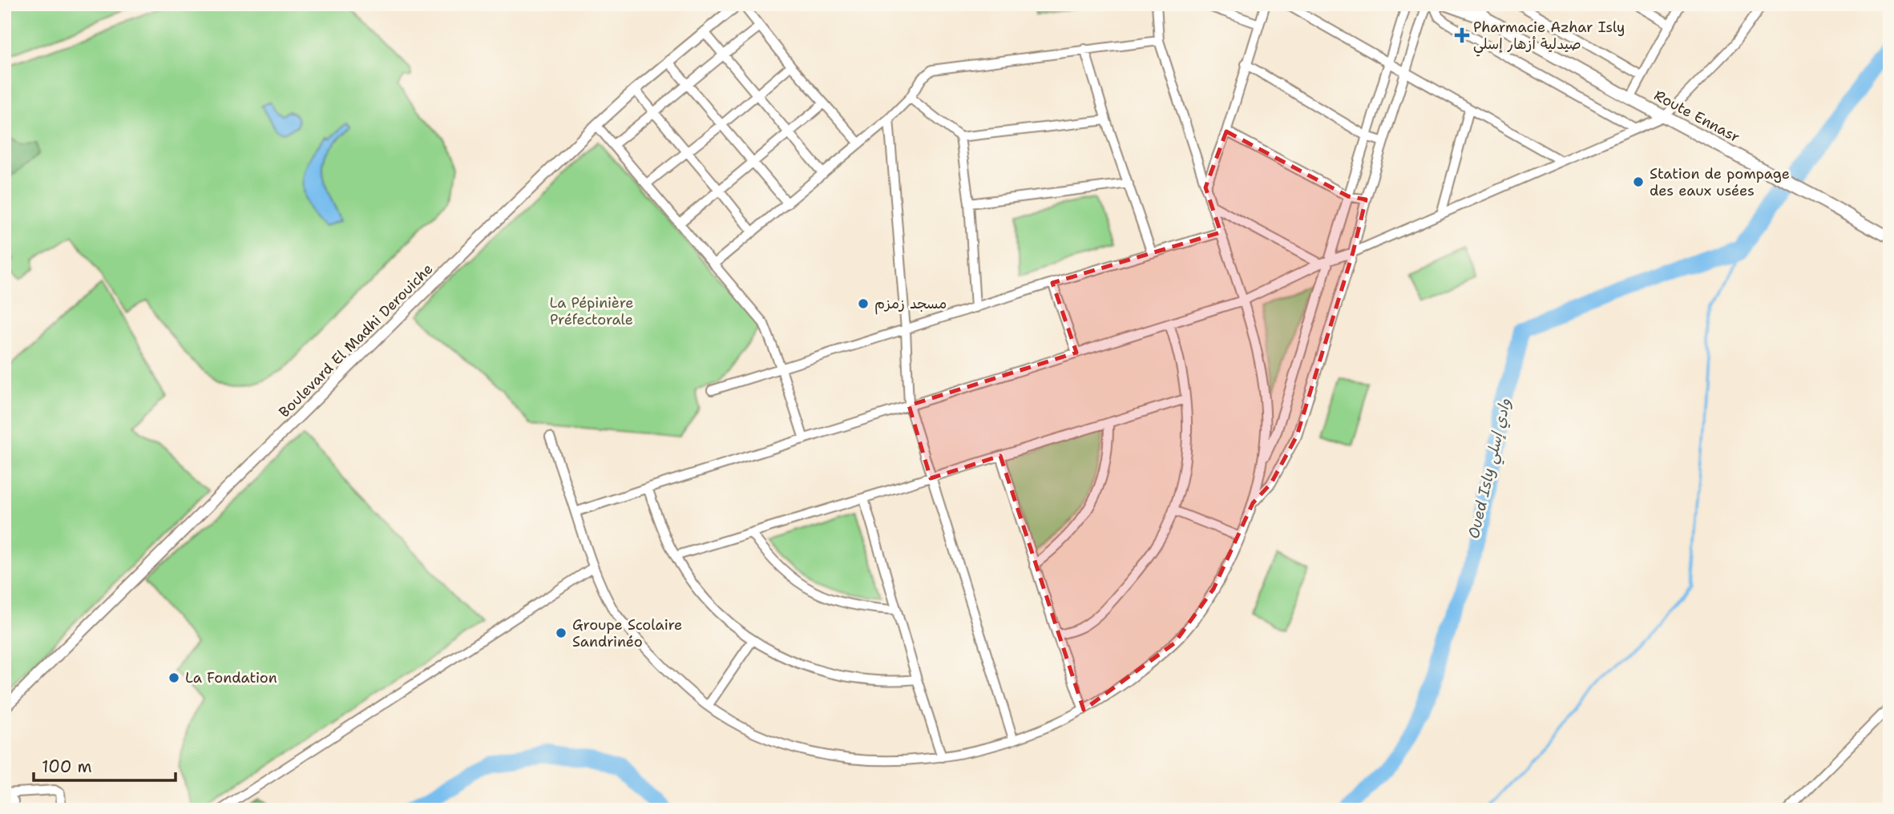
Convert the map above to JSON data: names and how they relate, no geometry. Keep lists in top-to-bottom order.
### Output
{
  "streets": {
    "main road": ["Route Ennasr"],
    "street": ["Boulevard El Madhi Derouiche"]
  },
  "water": ["Oued Isly وادي إسلي"],
  "parks": ["La Pépinière Préfectorale"],
  "places": {
    "health": ["Pharmacie Azhar Isly صيدلية أزهار إسلي"],
    "other": [
      "Station de pompage des eaux usées",
      "مسجد زمزم",
      "Groupe Scolaire Sandrinéo",
      "La Fondation"
    ]
  },
  "scale_bar": "100 m"
}
